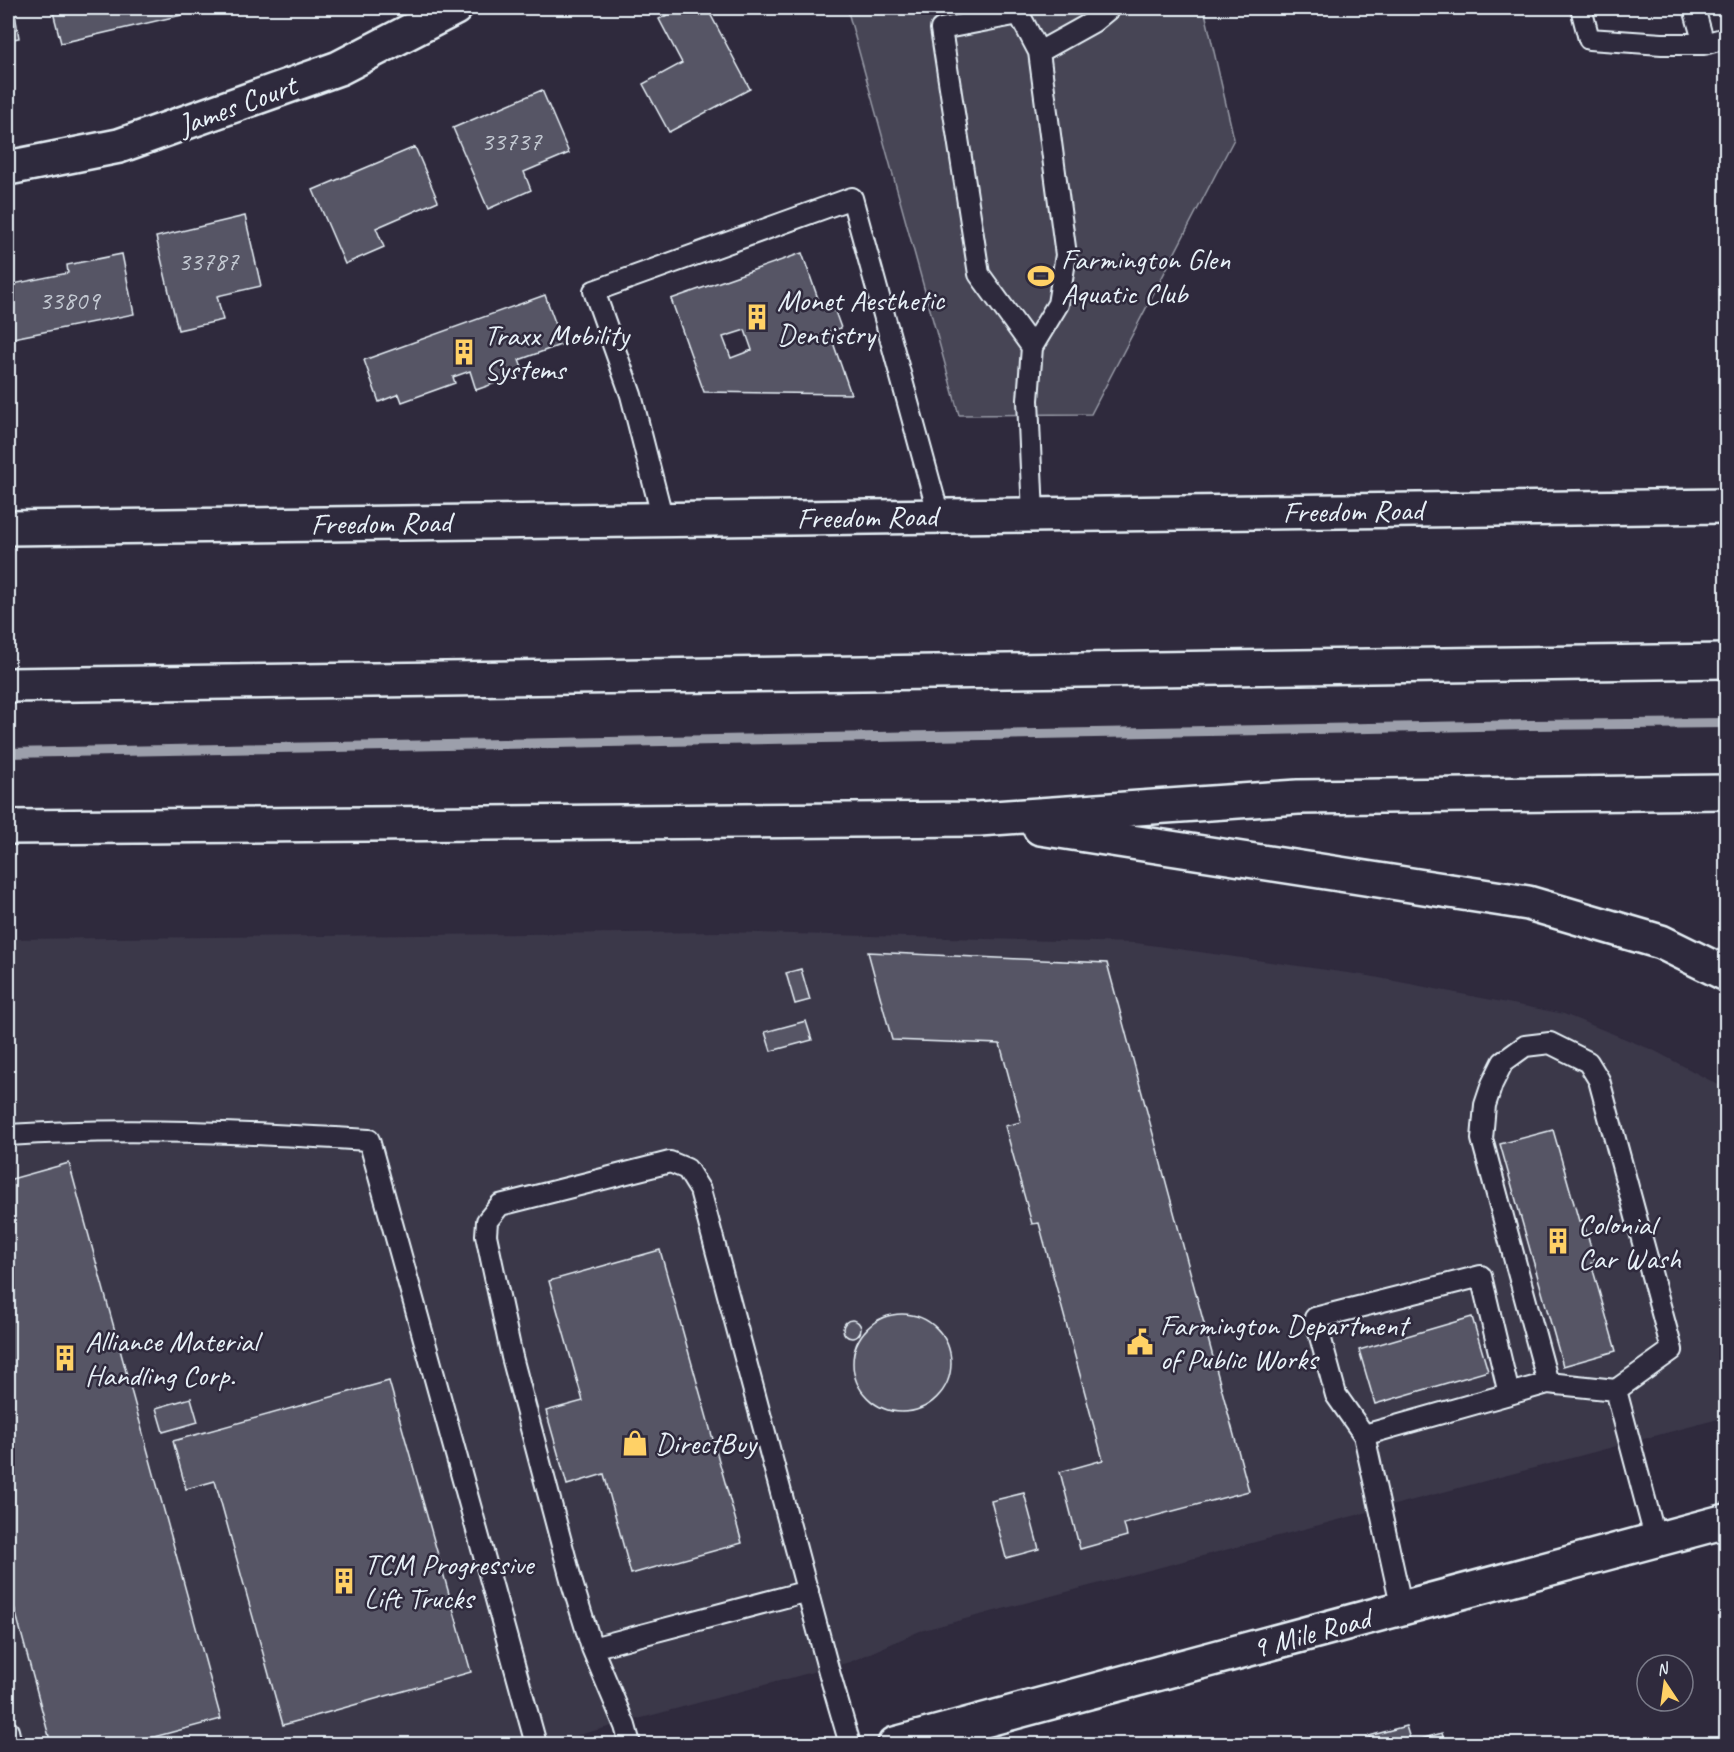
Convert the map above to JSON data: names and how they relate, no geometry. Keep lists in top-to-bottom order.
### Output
{
  "streets": {
    "main road": ["James Court", "Freedom Road", "9 Mile Road"]
  },
  "places": {
    "sports": ["Farmington Glen Aquatic Club"],
    "building": [
      "Monet Aesthetic Dentistry",
      "Traxx Mobility Systems",
      "Colonial Car Wash",
      "Alliance Material Handling Corp.",
      "TCM Progressive Lift Trucks"
    ],
    "public building": ["Farmington Department of Public Works"],
    "shop": ["DirectBuy"]
  },
  "house_numbers": ["33737", "33787", "33809"],
  "north": "top"
}
